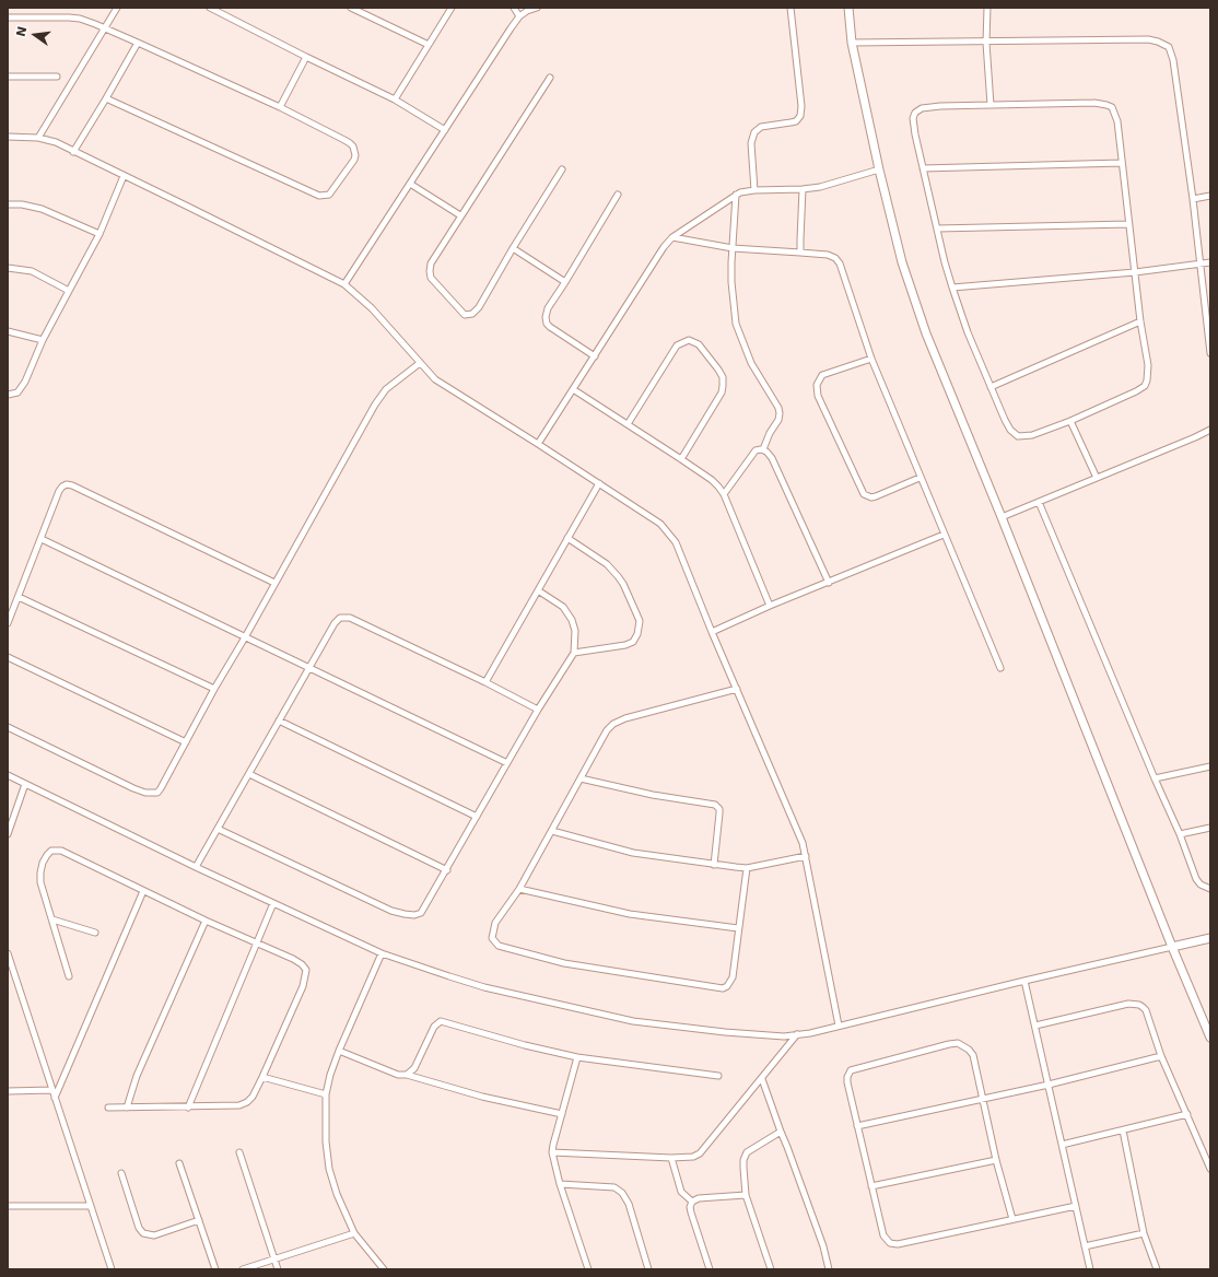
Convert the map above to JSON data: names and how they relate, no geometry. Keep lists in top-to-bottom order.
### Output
{
  "north": "left"
}
